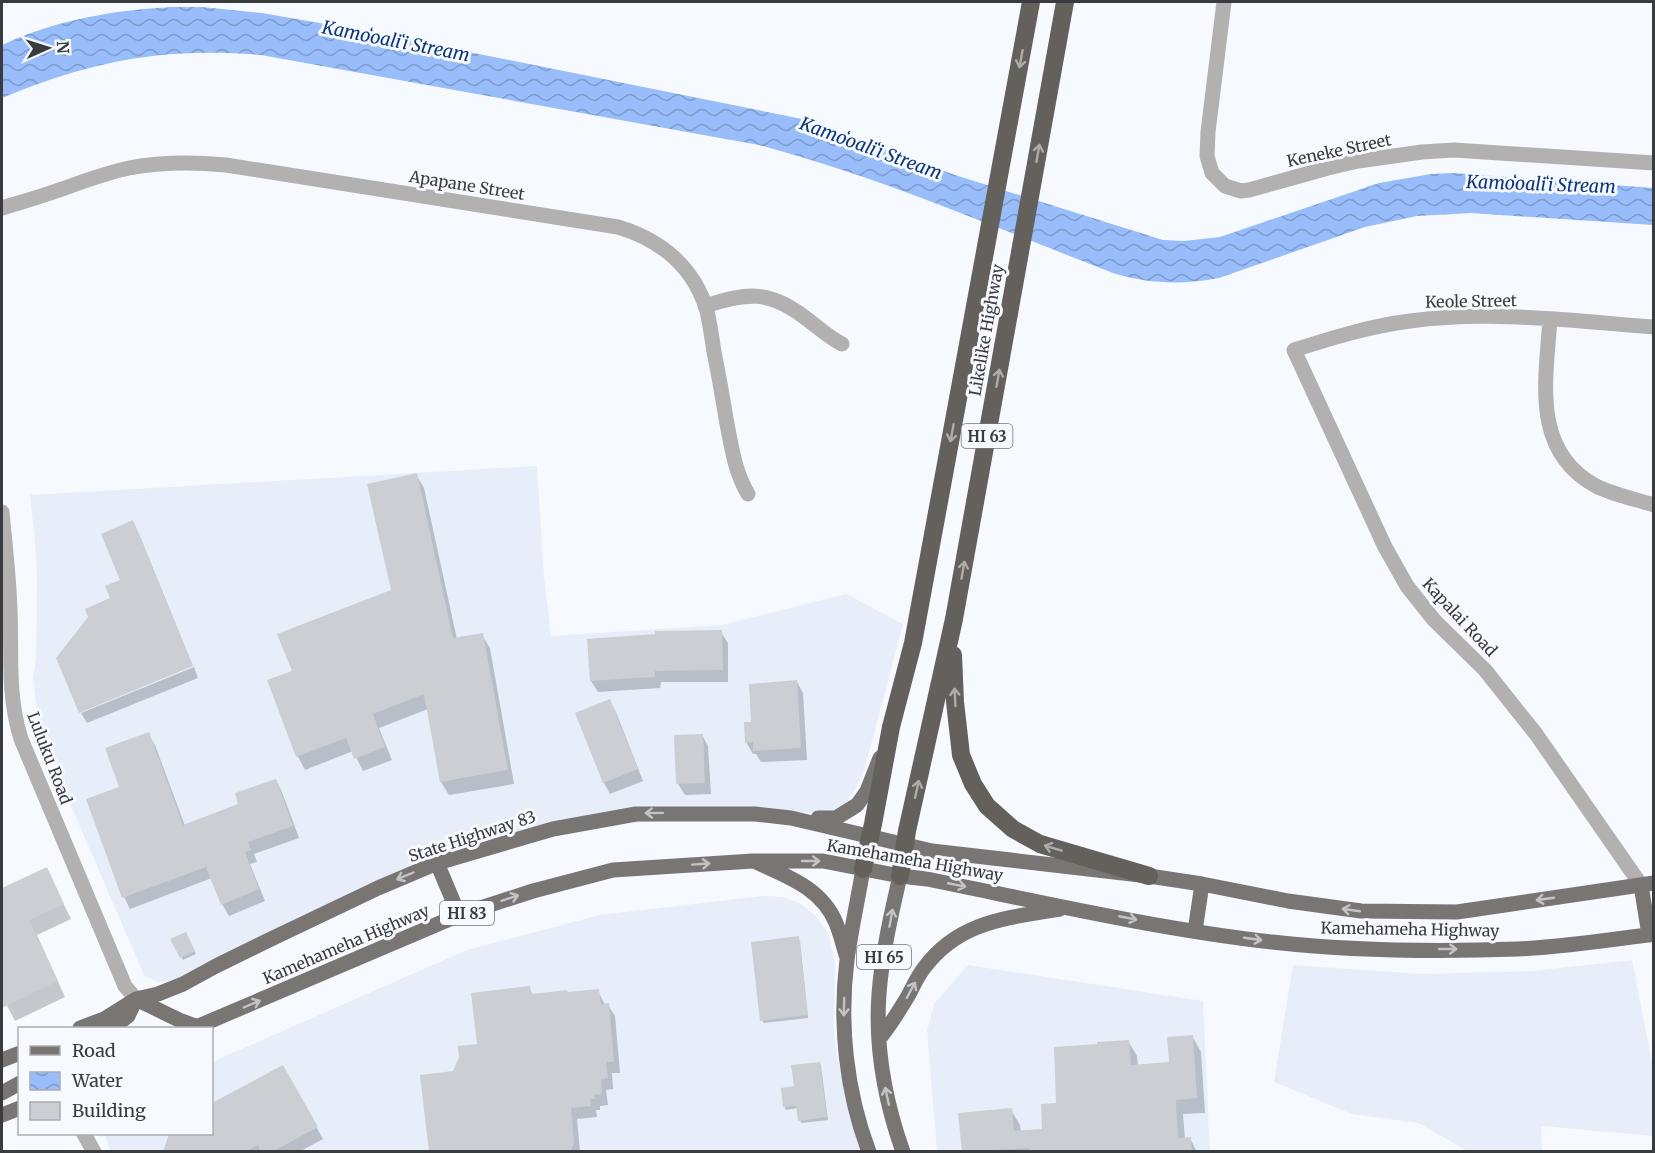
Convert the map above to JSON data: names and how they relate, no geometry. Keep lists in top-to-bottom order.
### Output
{
  "streets": {
    "highway": ["Likelike Highway", "HI 63"],
    "main road": [
      "State Highway 83",
      "Kamehameha Highway",
      "HI 83",
      "HI 65"
    ],
    "street": [
      "Keneke Street",
      "Apapane Street",
      "Keole Street",
      "Kapalai Road",
      "Luluku Road"
    ]
  },
  "crossings": [
    ["Keole Street", "Kapalai Road"],
    ["Likelike Highway", "State Highway 83"],
    ["Likelike Highway", "Kamehameha Highway"],
    ["Likelike Highway", "HI 65"],
    ["Kapalai Road", "Kamehameha Highway"],
    ["Luluku Road", "State Highway 83"],
    ["State Highway 83", "Kamehameha Highway"],
    ["Kamehameha Highway", "HI 65"]
  ],
  "one_way": ["State Highway 83"],
  "water": ["Kamoʻoaliʻi Stream"],
  "legend": ["Road", "Water", "Building"],
  "north": "right"
}
